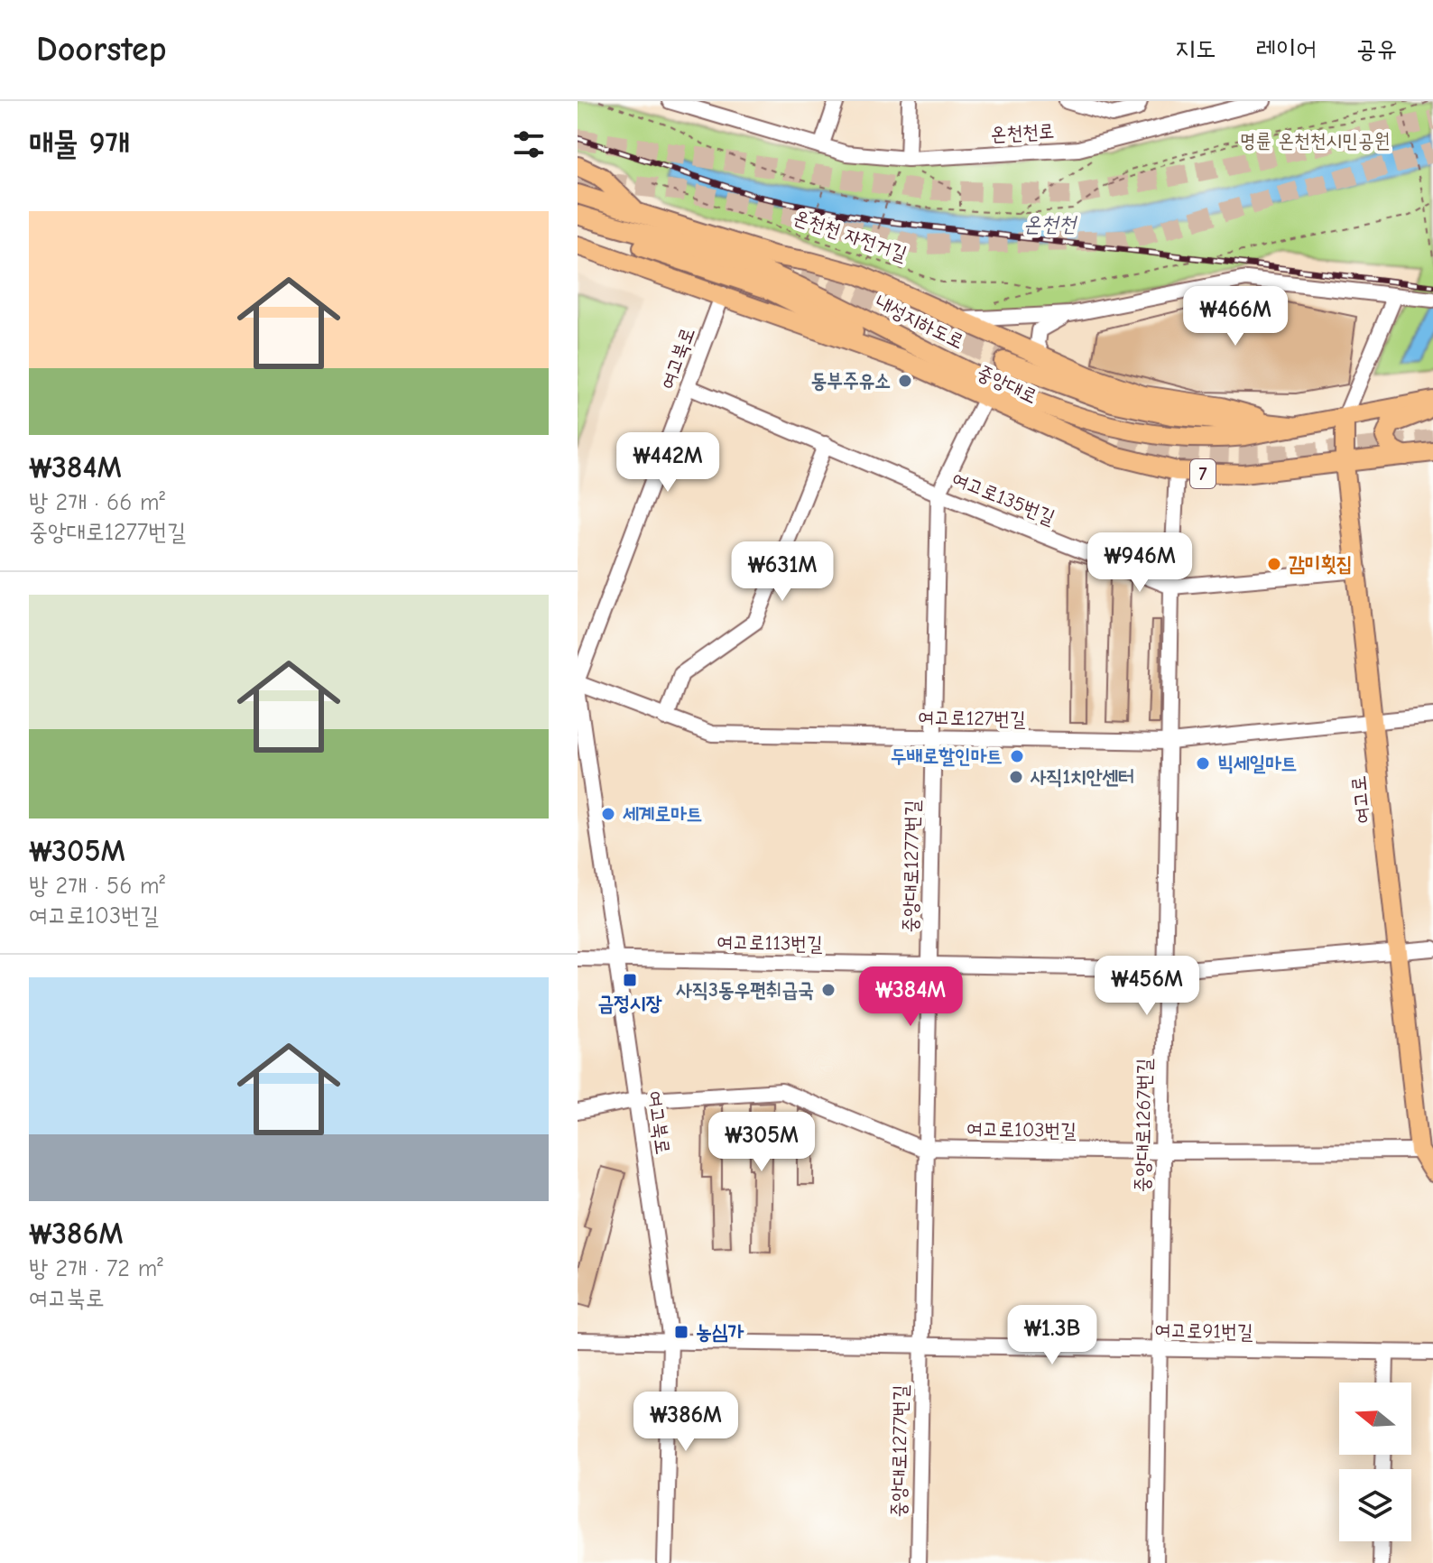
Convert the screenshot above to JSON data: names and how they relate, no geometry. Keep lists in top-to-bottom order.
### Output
{
  "streets": {
    "main road": [
      "내성지하도로",
      "중앙대로",
      "7",
      "여고로"
    ],
    "street": [
      "온천천로",
      "여고북로",
      "여고로135번길",
      "여고로127번길",
      "중앙대로1277번길",
      "여고로113번길",
      "중앙대로1267번길",
      "여고로103번길",
      "여고로91번길"
    ],
    "path": ["온천천 자전거길"]
  },
  "crossings": [
    ["내성지하도로", "중앙대로"],
    ["여고북로", "중앙대로"],
    ["여고북로", "여고로135번길"],
    ["여고북로", "여고로127번길"],
    ["여고북로", "여고로113번길"],
    ["여고북로", "여고로103번길"],
    ["여고북로", "여고로91번길"],
    ["중앙대로", "여고로"],
    ["중앙대로", "중앙대로1277번길"],
    ["중앙대로", "중앙대로1267번길"],
    ["여고로135번길", "여고로"],
    ["여고로135번길", "중앙대로1277번길"],
    ["여고로135번길", "중앙대로1267번길"],
    ["여고로127번길", "여고로"],
    ["여고로127번길", "중앙대로1277번길"],
    ["여고로127번길", "중앙대로1267번길"],
    ["여고로", "여고로113번길"],
    ["여고로", "여고로103번길"],
    ["중앙대로1277번길", "여고로113번길"],
    ["중앙대로1277번길", "여고로103번길"],
    ["중앙대로1277번길", "여고로91번길"],
    ["여고로113번길", "중앙대로1267번길"],
    ["중앙대로1267번길", "여고로103번길"],
    ["중앙대로1267번길", "여고로91번길"]
  ],
  "water": ["온천천"],
  "parks": ["명륜 온천천시민공원"],
  "places": {
    "other": [
      "동부주유소",
      "감미횟집",
      "두배로할인마트",
      "빅세일마트",
      "사직1치안센터",
      "세계로마트",
      "사직3동우편취급국"
    ],
    "transit": ["금정시장", "농심가"]
  },
  "north": "left",
  "page": {
    "header": "Doorstep",
    "nav": ["지도", "레이어", "공유"],
    "heading": "매물 9개",
    "list": [
      {
        "name": "₩384M",
        "note": "방 2개 · 66 m² · 중앙대로1277번길"
      },
      {
        "name": "₩305M",
        "note": "방 2개 · 56 m² · 여고로103번길"
      },
      {
        "name": "₩386M",
        "note": "방 2개 · 72 m² · 여고북로"
      }
    ],
    "price": [
      "₩466M",
      "₩442M",
      "₩946M",
      "₩631M",
      "₩456M",
      "₩384M",
      "₩305M",
      "₩1.3B",
      "₩386M"
    ]
  }
}
